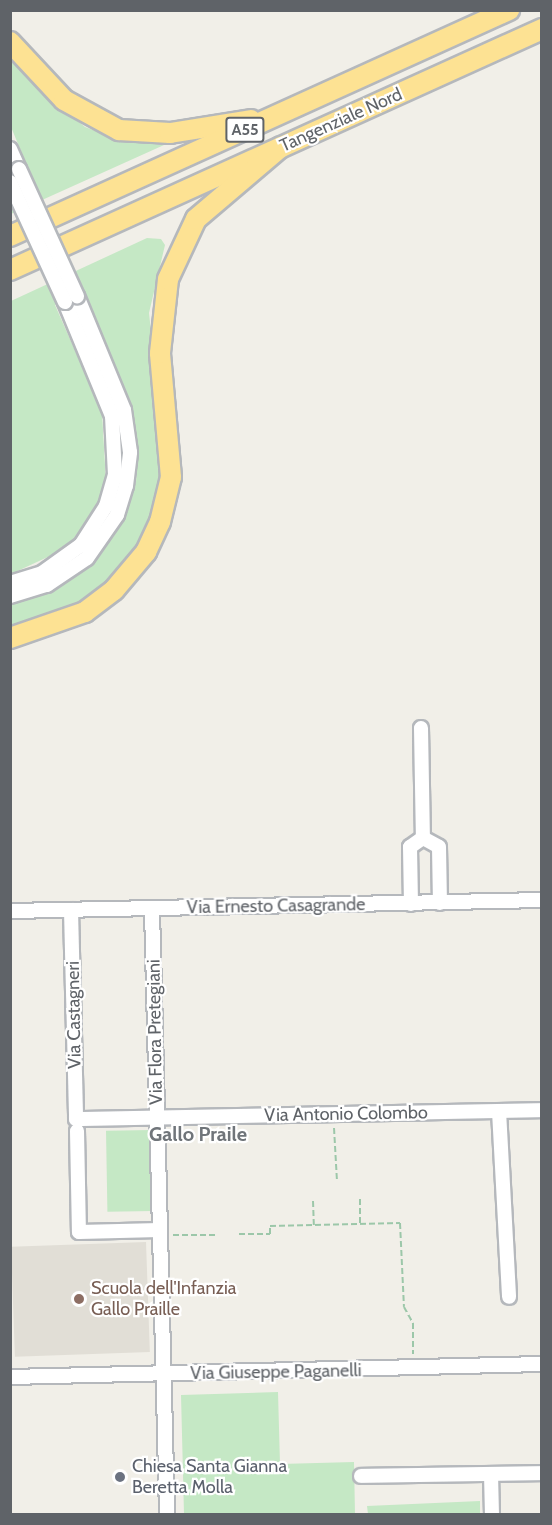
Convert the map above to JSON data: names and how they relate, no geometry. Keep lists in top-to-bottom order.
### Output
{
  "streets": {
    "highway": ["Tangenziale Nord", "A55"],
    "street": [
      "Via Ernesto Casagrande",
      "Via Castagneri",
      "Via Flora Pretegiani",
      "Via Antonio Colombo",
      "Via Giuseppe Paganelli"
    ]
  },
  "crossings": [
    ["Via Ernesto Casagrande", "Via Castagneri"],
    ["Via Ernesto Casagrande", "Via Flora Pretegiani"],
    ["Via Castagneri", "Via Flora Pretegiani"],
    ["Via Castagneri", "Via Antonio Colombo"],
    ["Via Flora Pretegiani", "Via Antonio Colombo"],
    ["Via Flora Pretegiani", "Via Giuseppe Paganelli"]
  ],
  "districts": ["Gallo Praile"],
  "places": ["Scuola dell'Infanzia Gallo Praille", "Chiesa Santa Gianna Beretta Molla"]
}
